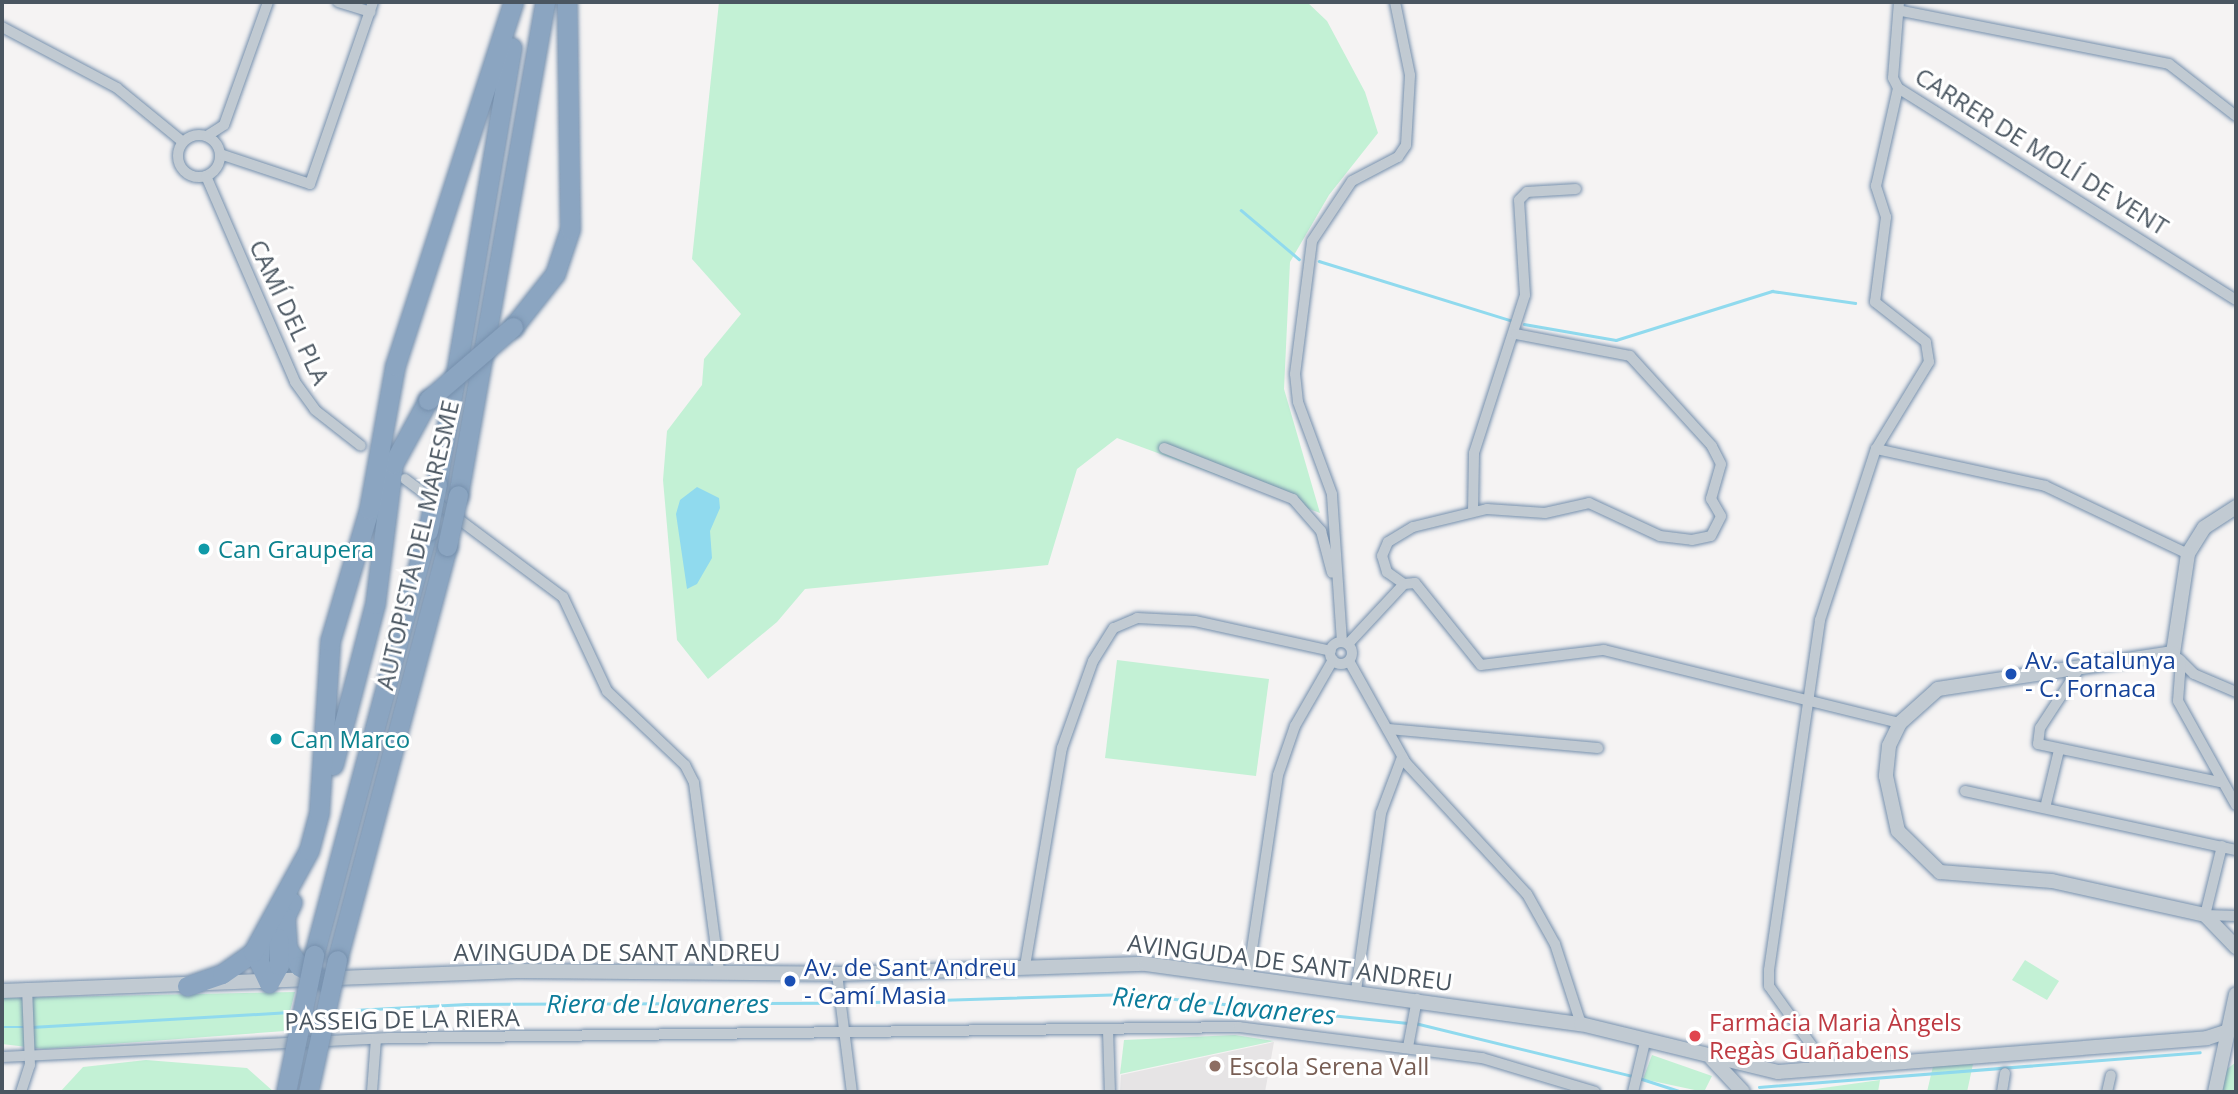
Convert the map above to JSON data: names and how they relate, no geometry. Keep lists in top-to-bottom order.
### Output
{
  "streets": {
    "highway": ["AUTOPISTA DEL MARESME"],
    "street": [
      "CARRER DE MOLÍ DE VENT",
      "CAMÍ DEL PLA",
      "AVINGUDA DE SANT ANDREU",
      "PASSEIG DE LA RIERA"
    ]
  },
  "water": ["Riera de Llavaneres"],
  "places": [
    "Can Graupera",
    "Av. Catalunya - C. Fornaca",
    "Can Marco",
    "Av. de Sant Andreu - Camí Masia",
    "Farmàcia Maria Àngels Regàs Guañabens",
    "Escola Serena Vall"
  ]
}
